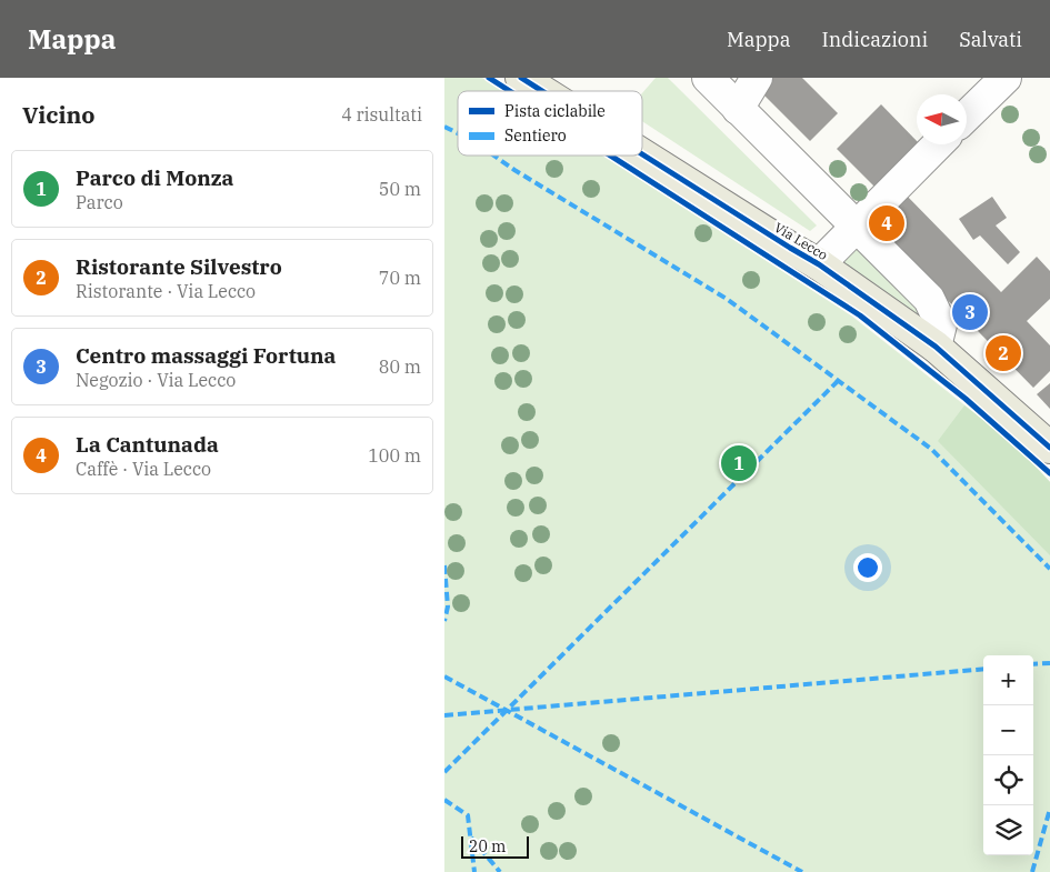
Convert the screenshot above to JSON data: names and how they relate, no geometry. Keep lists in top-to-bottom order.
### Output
{
  "streets": {
    "main road": ["Via Lecco"]
  },
  "legend": ["Pista ciclabile", "Sentiero"],
  "scale_bar": "20 m",
  "north": "left",
  "page": {
    "header": "Mappa",
    "nav": ["Mappa", "Indicazioni", "Salvati"],
    "heading": ["Vicino", "4 risultati"],
    "list": [
      {
        "mark": "1",
        "name": "Parco di Monza",
        "note": "Parco",
        "value": "50 m"
      },
      {
        "mark": "2",
        "name": "Ristorante Silvestro",
        "note": "Ristorante · Via Lecco",
        "value": "70 m"
      },
      {
        "mark": "3",
        "name": "Centro massaggi Fortuna",
        "note": "Negozio · Via Lecco",
        "value": "80 m"
      },
      {
        "mark": "4",
        "name": "La Cantunada",
        "note": "Caffè · Via Lecco",
        "value": "100 m"
      }
    ],
    "pins": [
      "4",
      "3",
      "2",
      "1"
    ],
    "map_buttons": ["+", "−"],
    "scale": "20 m"
  }
}
